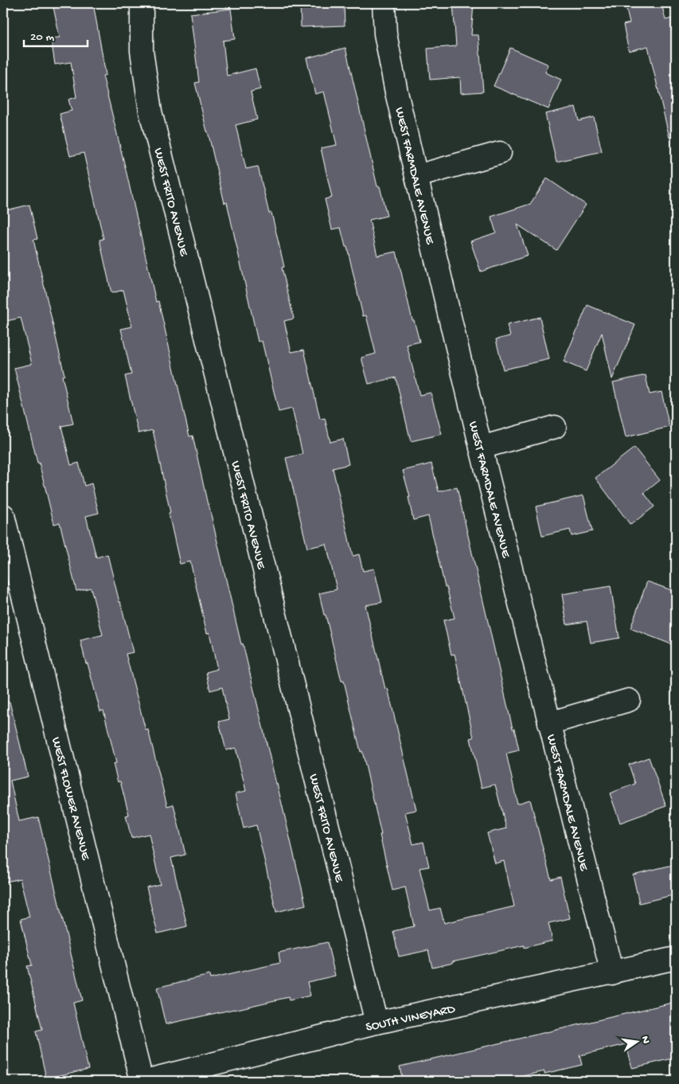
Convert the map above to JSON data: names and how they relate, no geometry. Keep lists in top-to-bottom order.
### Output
{
  "streets": {
    "street": [
      "WEST FARMDALE AVENUE",
      "WEST FRITO AVENUE",
      "WEST FLOWER AVENUE",
      "SOUTH VINEYARD"
    ]
  },
  "crossings": [
    ["WEST FARMDALE AVENUE", "SOUTH VINEYARD"],
    ["WEST FRITO AVENUE", "SOUTH VINEYARD"]
  ],
  "scale_bar": "20 m",
  "north": "right"
}
